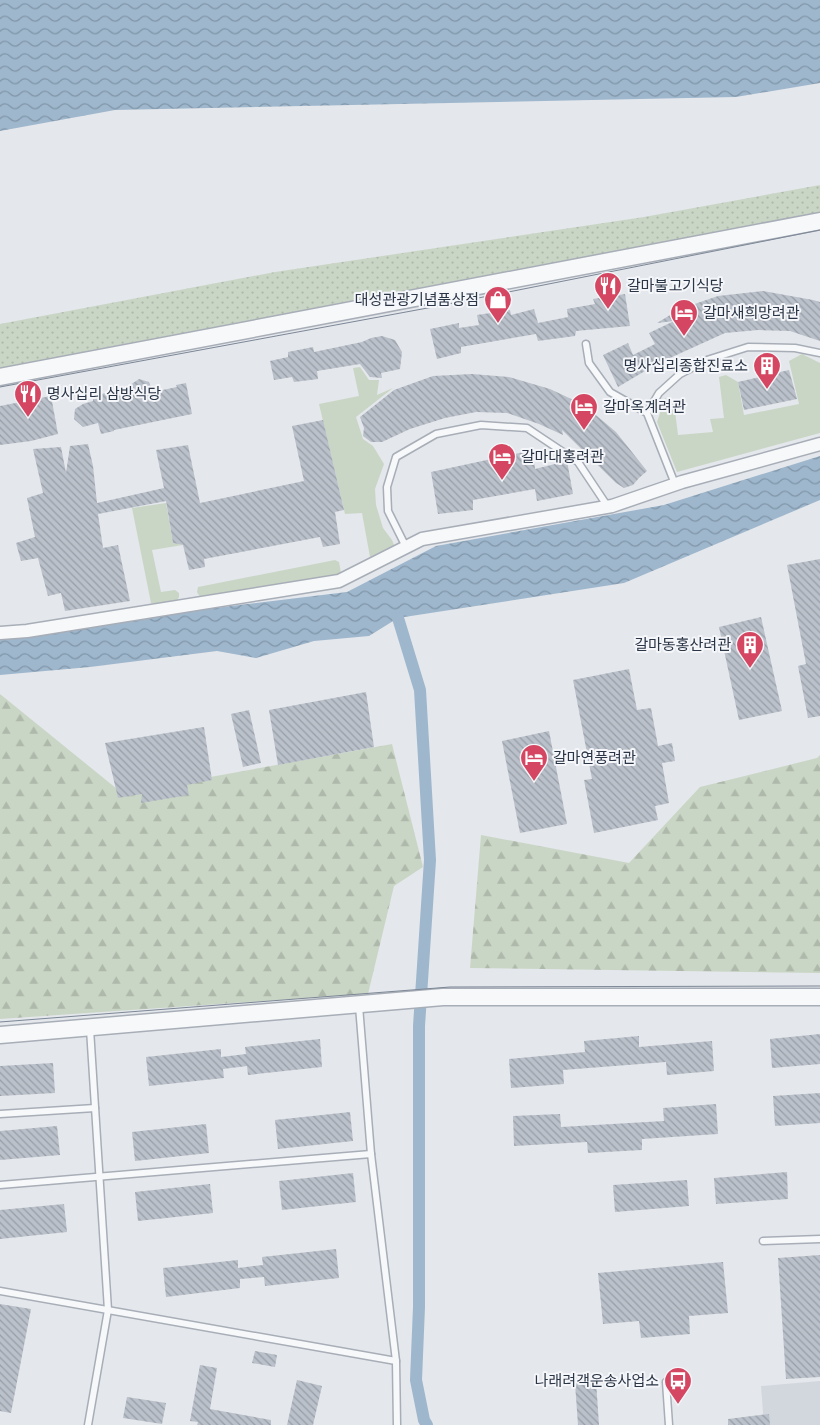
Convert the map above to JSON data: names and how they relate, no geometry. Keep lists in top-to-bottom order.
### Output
{
  "places": {
    "restaurant": ["갈마불고기식당", "명사십리 삼방식당"],
    "shop": ["대성관광기념품상점"],
    "hotel": [
      "갈마새희망려관",
      "갈마옥계려관",
      "갈마대홍려관",
      "갈마연풍려관"
    ],
    "building": ["명사십리종합진료소", "갈마동홍산려관"],
    "bus stop": ["나래려객운송사업소"]
  }
}
